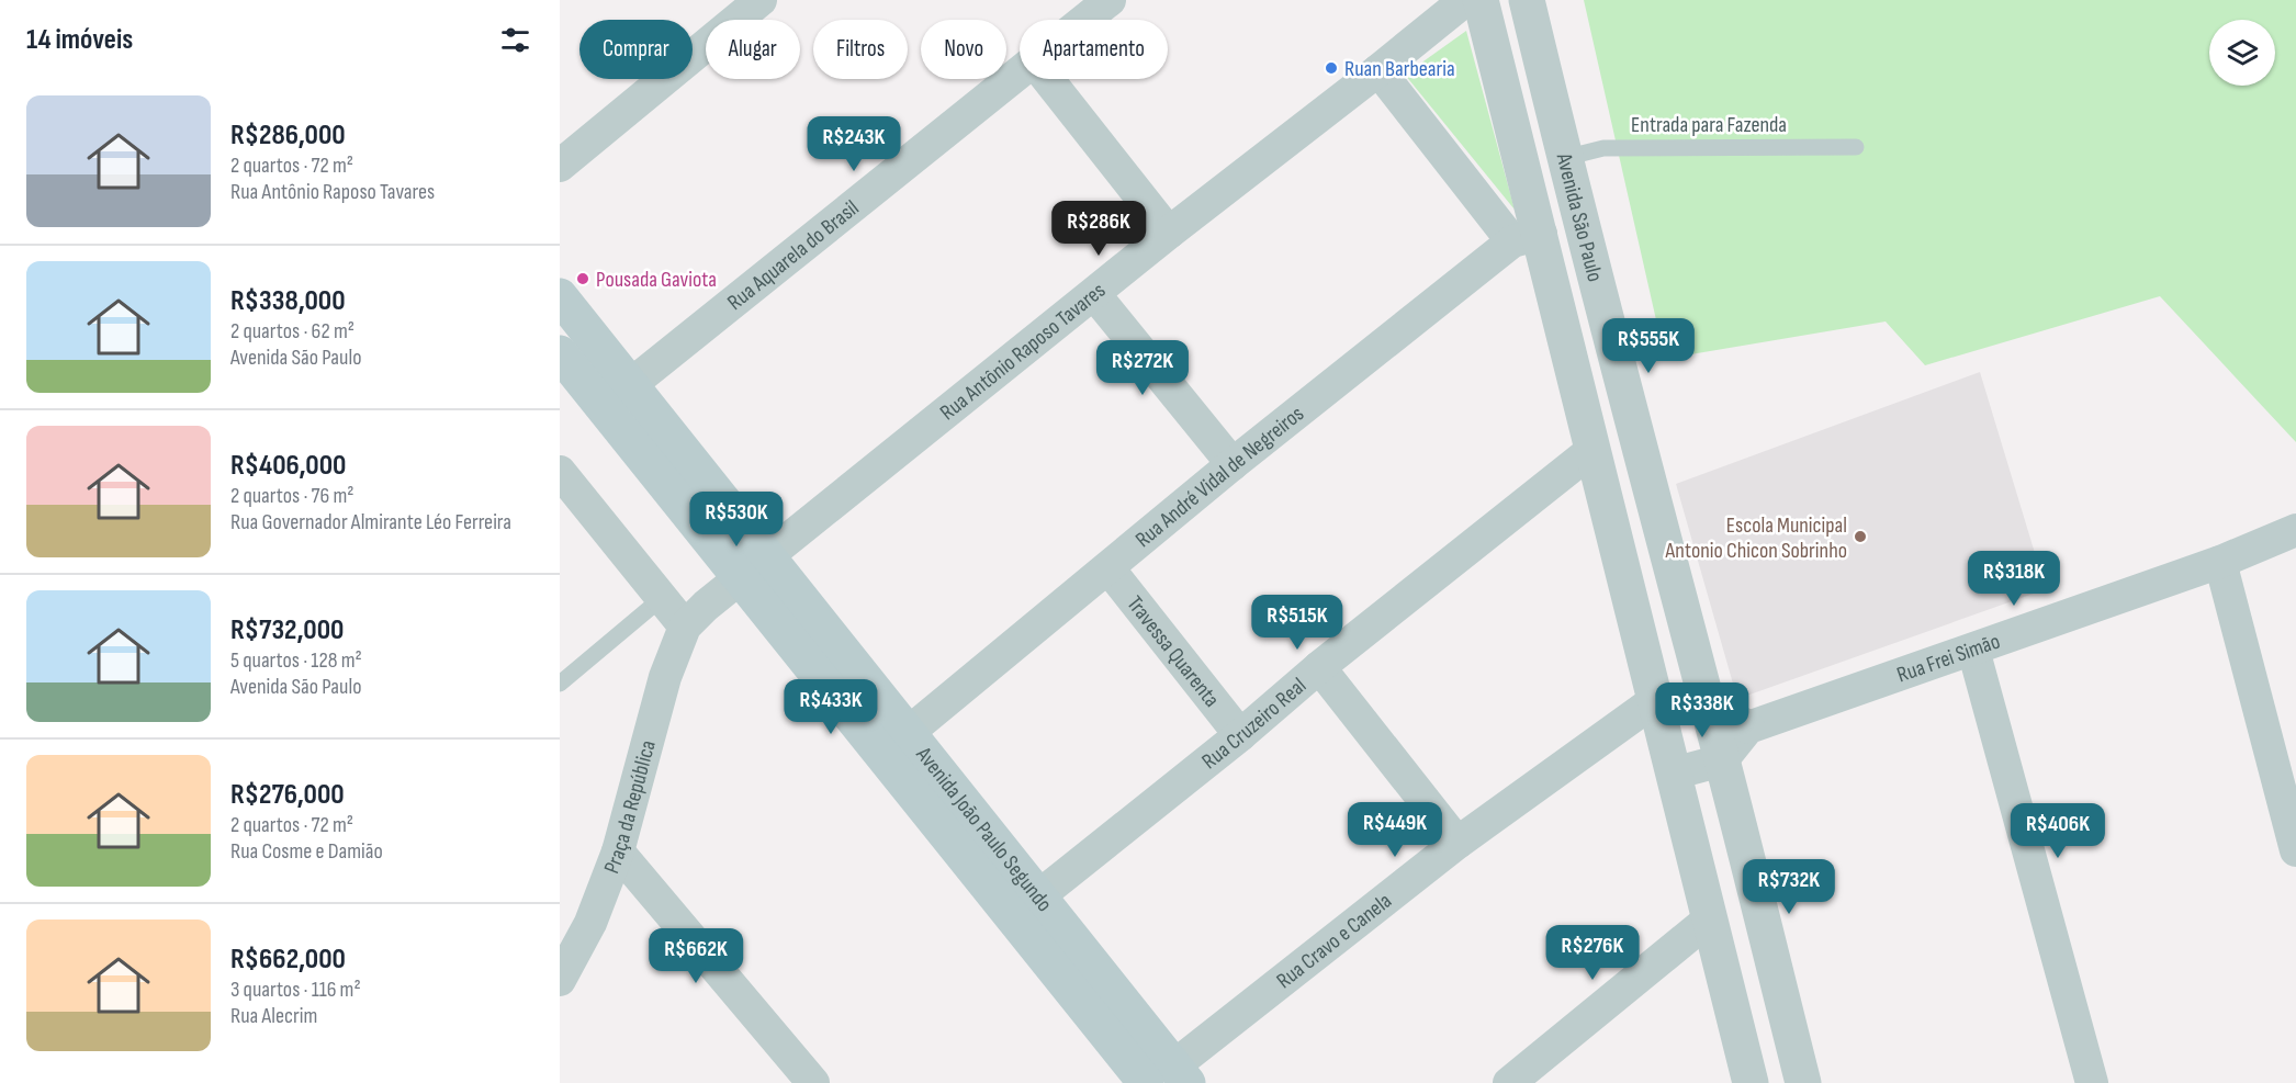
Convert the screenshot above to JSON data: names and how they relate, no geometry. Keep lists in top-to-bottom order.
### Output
{
  "streets": {
    "main road": ["Avenida João Paulo Segundo"],
    "street": [
      "Avenida São Paulo",
      "Rua Aquarela do Brasil",
      "Rua Antônio Raposo Tavares",
      "Rua André Vidal de Negreiros",
      "Travessa Quarenta",
      "Rua Frei Simão",
      "Rua Cruzeiro Real",
      "Praça da República",
      "Rua Cravo e Canela"
    ],
    "lane": ["Entrada para Fazenda"]
  },
  "crossings": [
    ["Entrada para Fazenda", "Avenida São Paulo"],
    ["Avenida São Paulo", "Rua André Vidal de Negreiros"],
    ["Avenida São Paulo", "Rua Cruzeiro Real"],
    ["Avenida São Paulo", "Rua Cravo e Canela"],
    ["Rua Aquarela do Brasil", "Avenida João Paulo Segundo"],
    ["Rua Antônio Raposo Tavares", "Praça da República"],
    ["Rua Antônio Raposo Tavares", "Avenida João Paulo Segundo"],
    ["Rua André Vidal de Negreiros", "Travessa Quarenta"],
    ["Rua André Vidal de Negreiros", "Avenida João Paulo Segundo"],
    ["Travessa Quarenta", "Rua Cruzeiro Real"],
    ["Rua Cruzeiro Real", "Avenida João Paulo Segundo"],
    ["Praça da República", "Avenida João Paulo Segundo"],
    ["Avenida João Paulo Segundo", "Rua Cravo e Canela"]
  ],
  "places": ["Ruan Barbearia", "Pousada Gaviota", "Escola Municipal Antonio Chicon Sobrinho"],
  "page": {
    "heading": "14 imóveis",
    "chip": [
      "Comprar",
      "Alugar",
      "Filtros",
      "Novo",
      "Apartamento"
    ],
    "list": [
      {
        "name": "R$286,000",
        "note": "2 quartos · 72 m² · Rua Antônio Raposo Tavares"
      },
      {
        "name": "R$338,000",
        "note": "2 quartos · 62 m² · Avenida São Paulo"
      },
      {
        "name": "R$406,000",
        "note": "2 quartos · 76 m² · Rua Governador Almirante Léo Ferreira"
      },
      {
        "name": "R$732,000",
        "note": "5 quartos · 128 m² · Avenida São Paulo"
      },
      {
        "name": "R$276,000",
        "note": "2 quartos · 72 m² · Rua Cosme e Damião"
      },
      {
        "name": "R$662,000",
        "note": "3 quartos · 116 m² · Rua Alecrim"
      }
    ],
    "price": [
      "R$243K",
      "R$286K",
      "R$555K",
      "R$272K",
      "R$530K",
      "R$318K",
      "R$515K",
      "R$433K",
      "R$338K",
      "R$449K",
      "R$406K",
      "R$732K",
      "R$276K",
      "R$662K"
    ]
  }
}
